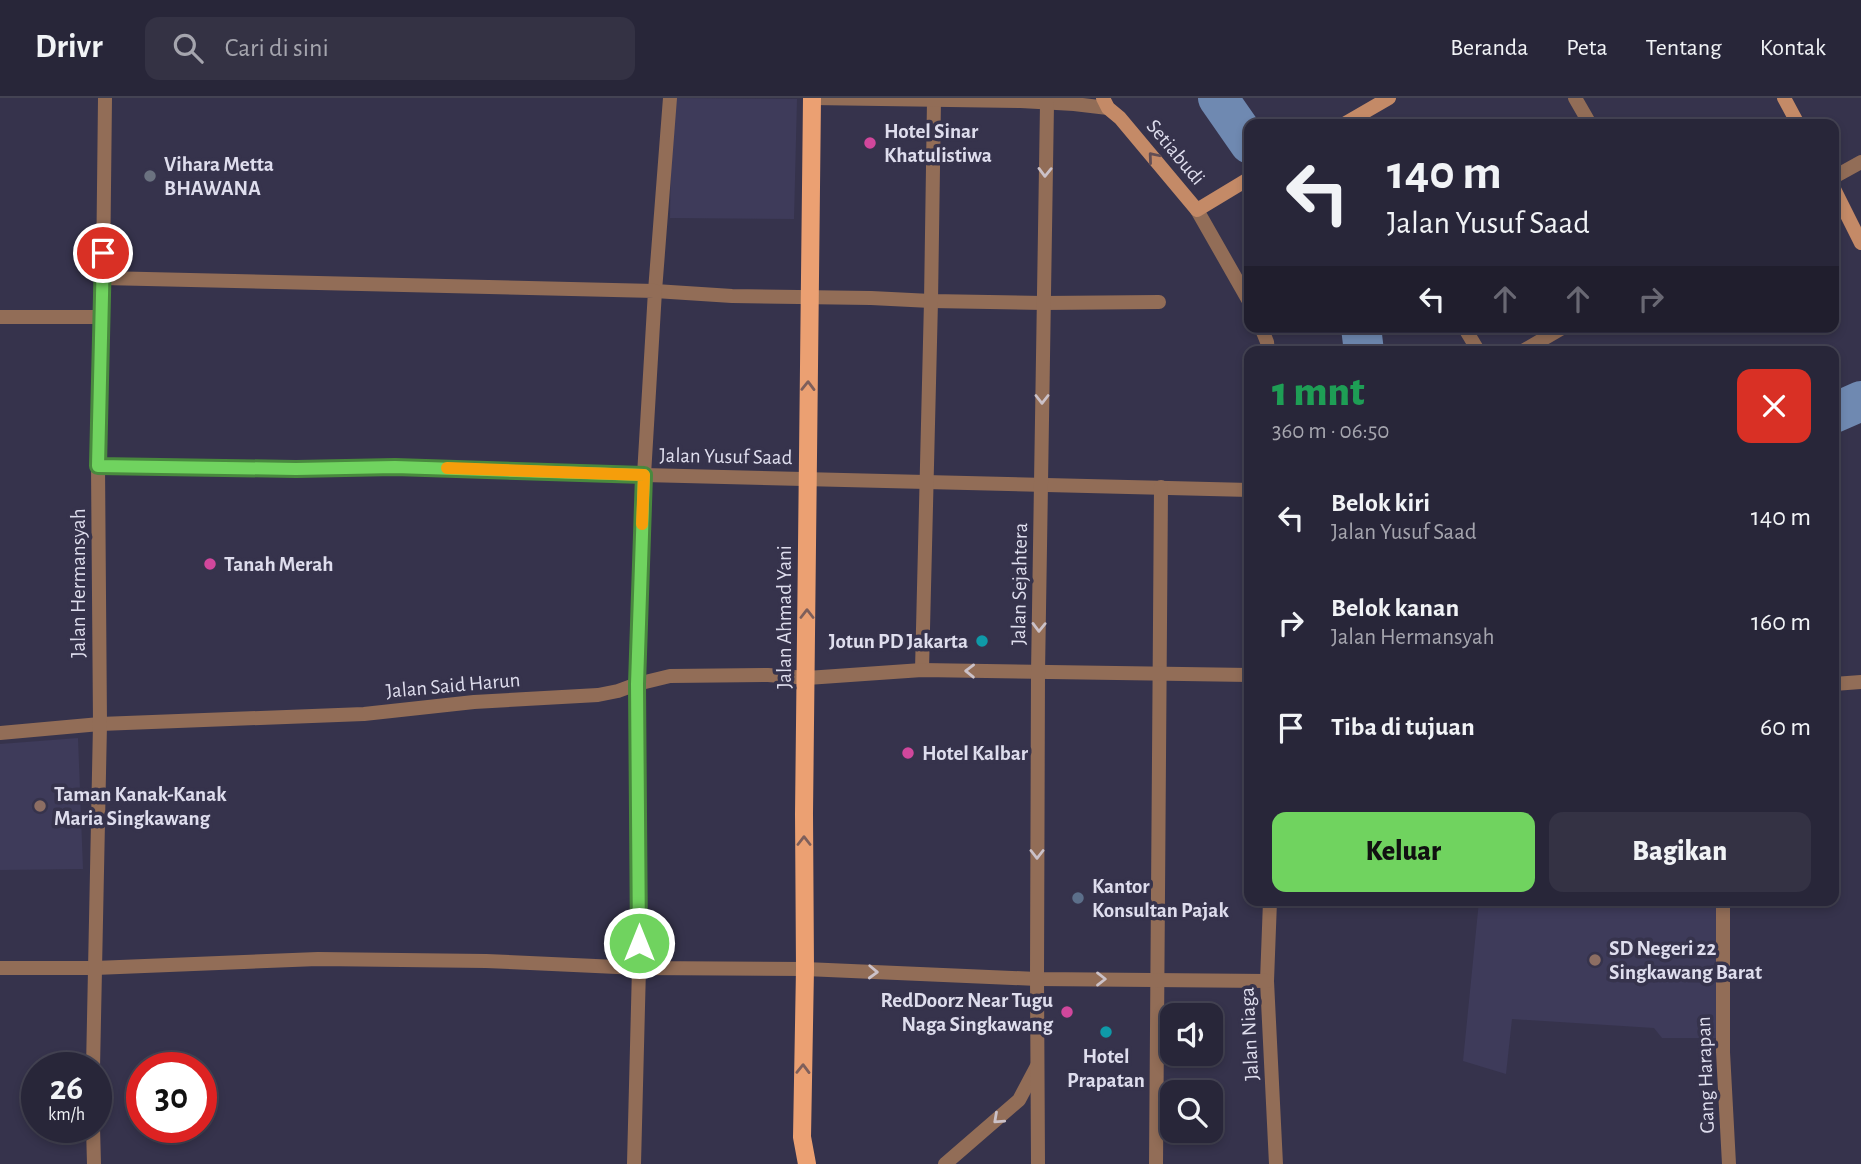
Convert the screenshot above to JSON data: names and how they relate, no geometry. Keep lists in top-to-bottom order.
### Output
{
  "streets": {
    "main road": ["Setiabudi", "Jalan Ahmad Yani"],
    "street": [
      "Jalan Yusuf Saad",
      "Jalan Hermansyah",
      "Jalan Sejahtera",
      "Jalan Said Harun",
      "Jalan Niaga",
      "Gang Harapan"
    ]
  },
  "crossings": [
    ["Setiabudi", "Jalan Sejahtera"],
    ["Setiabudi", "Jalan Ahmad Yani"],
    ["Jalan Yusuf Saad", "Jalan Hermansyah"],
    ["Jalan Yusuf Saad", "Jalan Sejahtera"],
    ["Jalan Yusuf Saad", "Jalan Ahmad Yani"],
    ["Jalan Hermansyah", "Jalan Said Harun"],
    ["Jalan Sejahtera", "Jalan Said Harun"],
    ["Jalan Ahmad Yani", "Jalan Said Harun"]
  ],
  "one_way": ["Jalan Ahmad Yani"],
  "places": [
    "Hotel Sinar Khatulistiwa",
    "Vihara Metta BHAWANA",
    "Tanah Merah",
    "Jotun PD Jakarta",
    "Hotel Kalbar",
    "Taman Kanak-Kanak Maria Singkawang",
    "Kantor Konsultan Pajak",
    "SD Negeri 22 Singkawang Barat",
    "RedDoorz Near Tugu Naga Singkawang",
    "Hotel Prapatan"
  ],
  "page": {
    "header": "Drivr",
    "search": "Cari di sini",
    "nav": [
      "Beranda",
      "Peta",
      "Tentang",
      "Kontak"
    ],
    "turn": ["140 m", "Jalan Yusuf Saad"],
    "heading": ["1 mnt", "360 m · 06:50"],
    "list": [
      {
        "name": "Belok kiri",
        "note": "Jalan Yusuf Saad",
        "value": "140 m"
      },
      {
        "name": "Belok kanan",
        "note": "Jalan Hermansyah",
        "value": "160 m"
      },
      {
        "name": "Tiba di tujuan",
        "value": "60 m"
      }
    ],
    "buttons": ["Keluar", "Bagikan"],
    "speed": "26 km/h",
    "limit": "30"
  }
}
